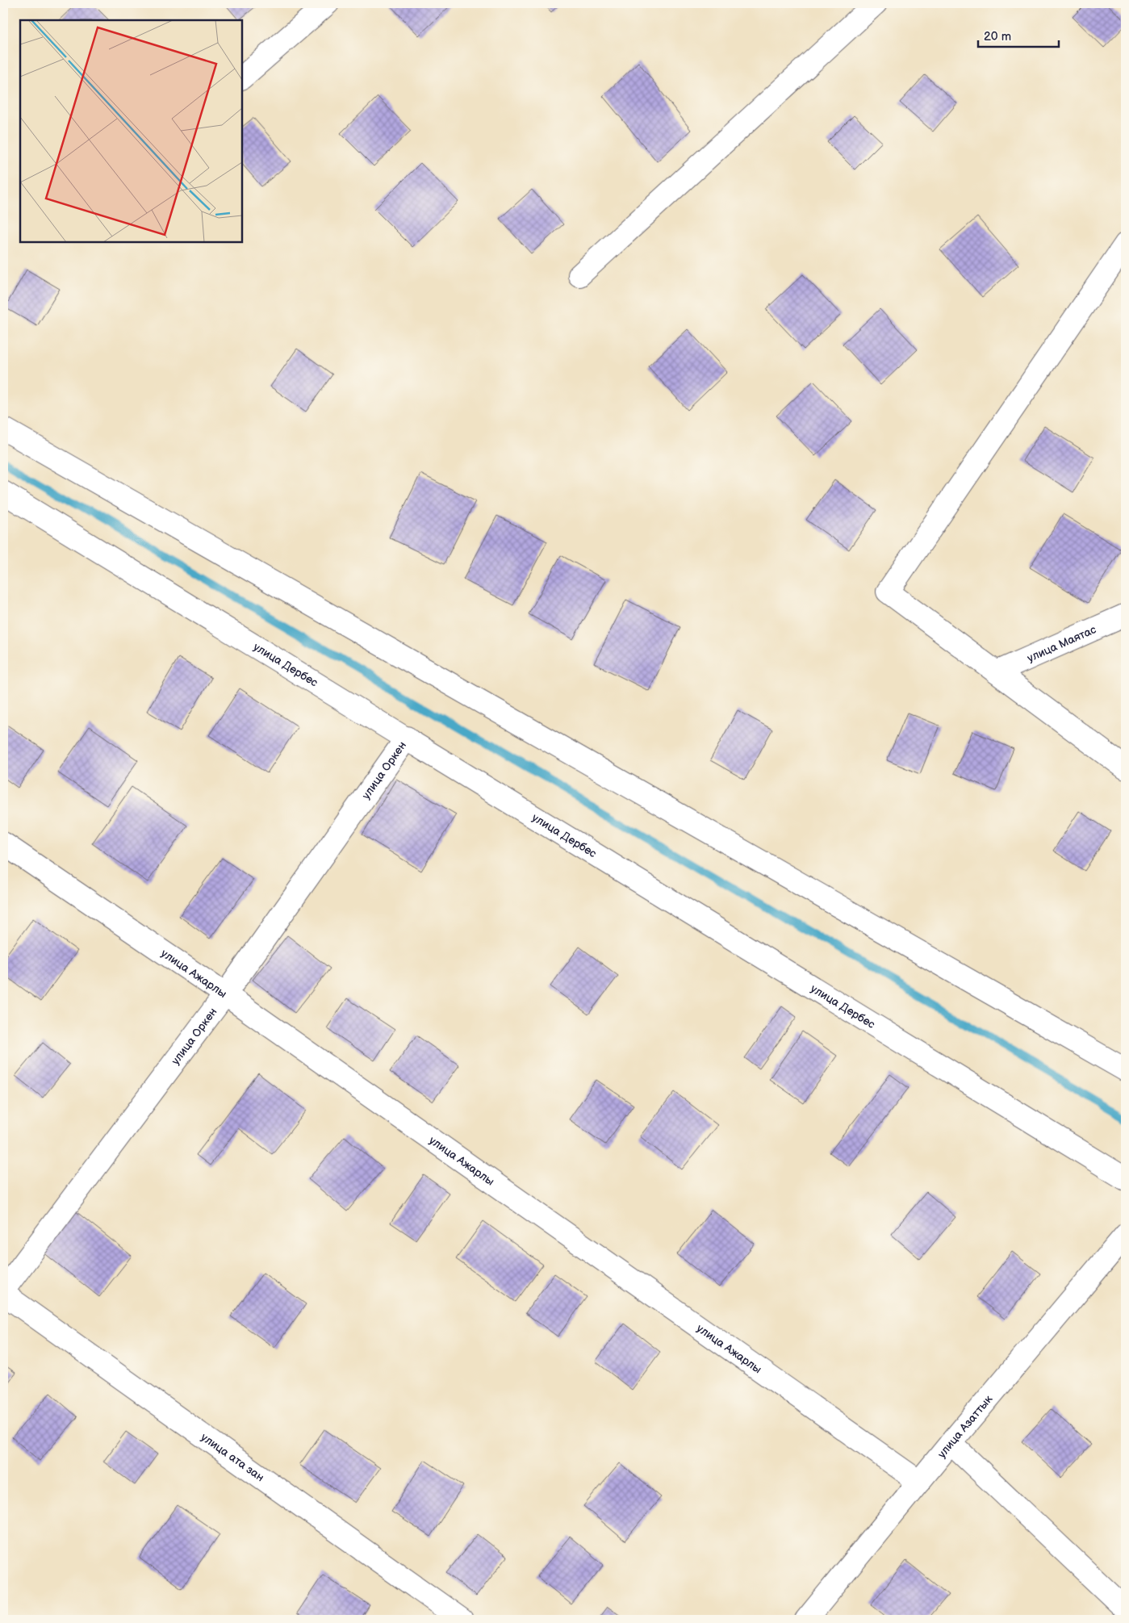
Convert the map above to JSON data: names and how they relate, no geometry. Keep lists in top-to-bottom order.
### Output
{
  "streets": {
    "street": [
      "улица Маятас",
      "улица Дербес",
      "улица Оркен",
      "улица Ажарлы",
      "улица Азаттык",
      "улица ата зан"
    ]
  },
  "crossings": [
    ["улица Дербес", "улица Оркен"],
    ["улица Оркен", "улица Ажарлы"],
    ["улица Ажарлы", "улица Азаттык"]
  ],
  "scale_bar": "20 m"
}
